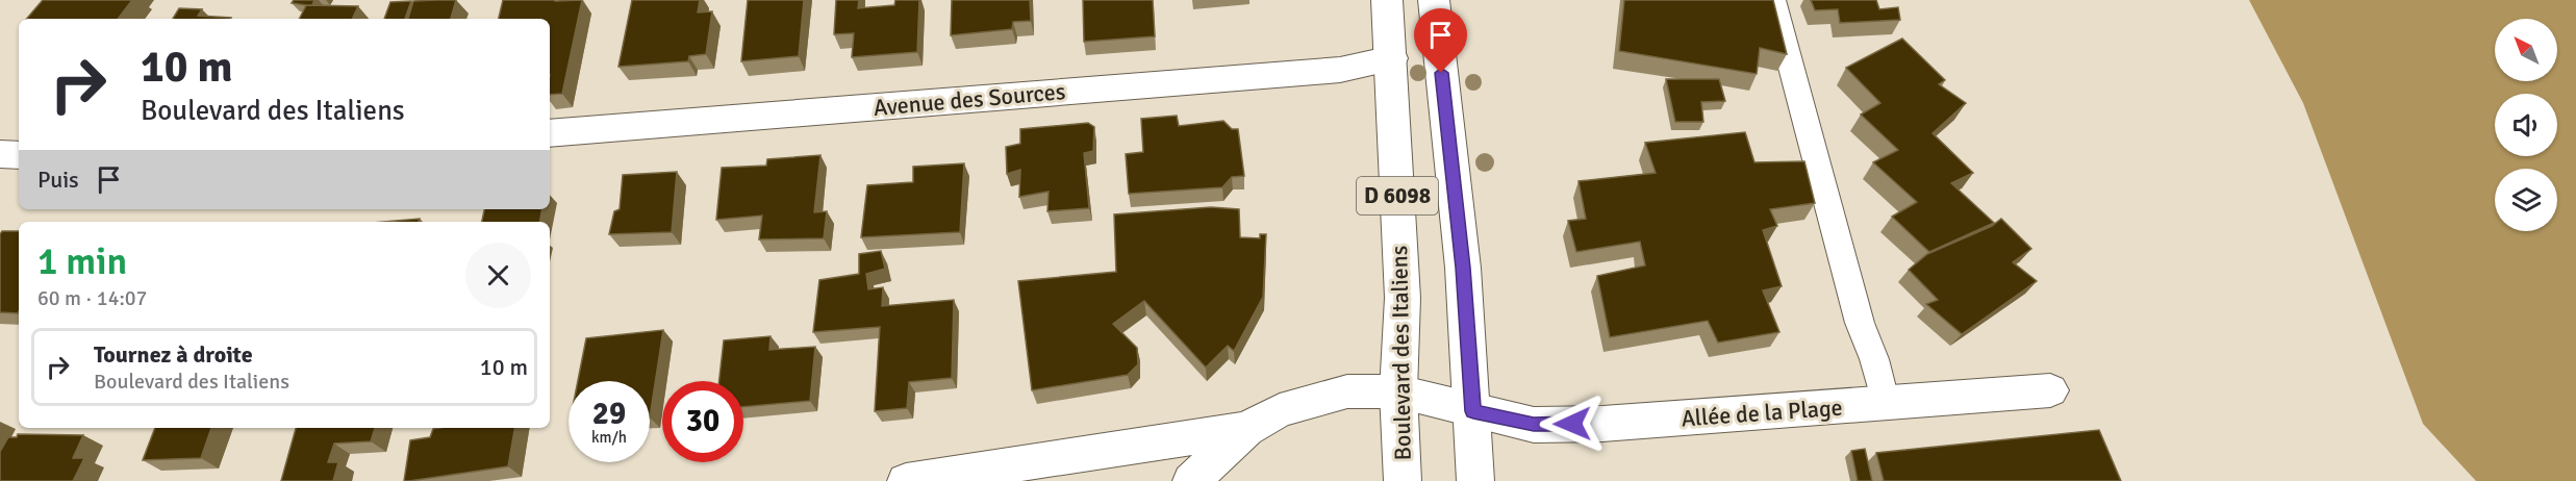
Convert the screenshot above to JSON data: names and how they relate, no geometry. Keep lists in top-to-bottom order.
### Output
{
  "streets": {
    "street": [
      "Avenue des Sources",
      "D 6098",
      "Boulevard des Italiens",
      "Allée de la Plage"
    ]
  },
  "crossings": [
    ["Avenue des Sources", "Boulevard des Italiens"],
    ["D 6098", "Allée de la Plage"],
    ["Boulevard des Italiens", "Allée de la Plage"]
  ],
  "north": "top left",
  "page": {
    "turn": ["10 m", "Boulevard des Italiens"],
    "then": "Puis",
    "heading": ["1 min", "60 m · 14:07"],
    "list": [
      {
        "name": "Tournez à droite",
        "note": "Boulevard des Italiens",
        "value": "10 m"
      }
    ],
    "speed": "29 km/h",
    "limit": "30"
  }
}
